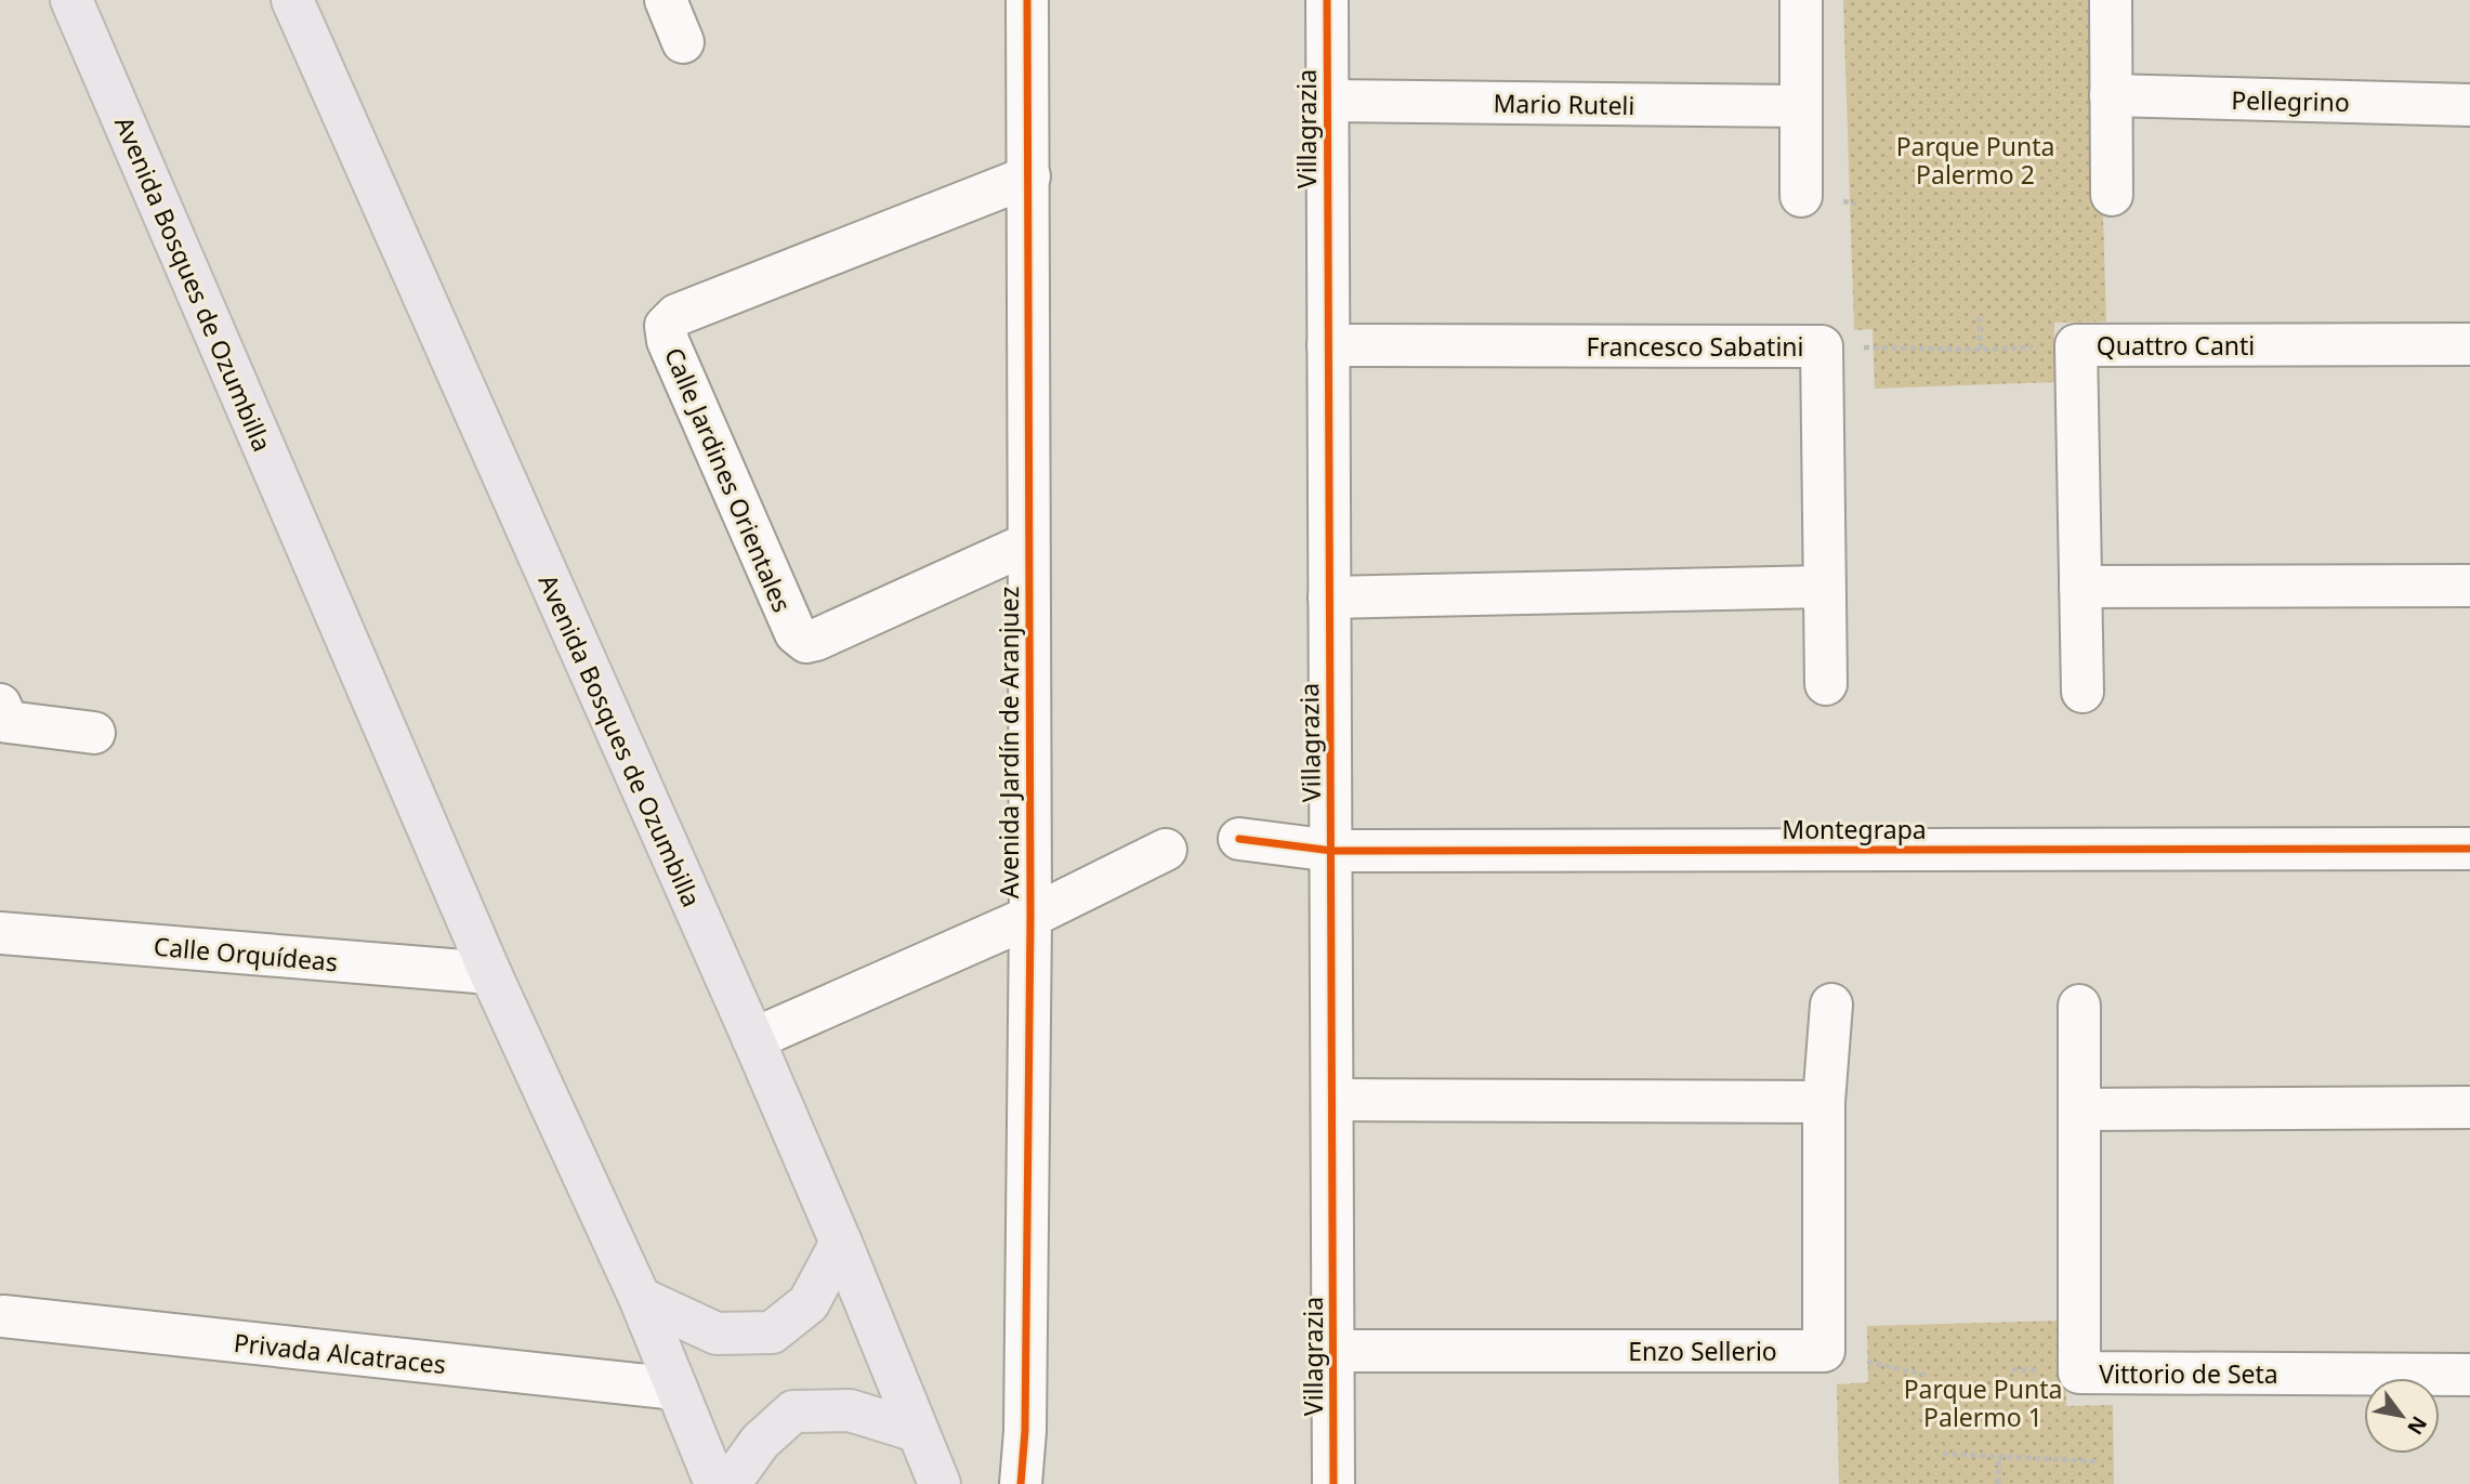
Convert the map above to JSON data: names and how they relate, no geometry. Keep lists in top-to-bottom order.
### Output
{
  "streets": {
    "main road": ["Avenida Bosques de Ozumbilla"],
    "street": [
      "Pellegrino",
      "Mario Ruteli",
      "Villagrazia",
      "Quattro Canti",
      "Francesco Sabatini",
      "Calle Jardines Orientales",
      "Avenida Jardín de Aranjuez",
      "Montegrapa",
      "Calle Orquídeas",
      "Enzo Sellerio",
      "Privada Alcatraces",
      "Vittorio de Seta"
    ]
  },
  "crossings": [
    ["Mario Ruteli", "Villagrazia"],
    ["Villagrazia", "Francesco Sabatini"],
    ["Villagrazia", "Montegrapa"],
    ["Villagrazia", "Enzo Sellerio"],
    ["Avenida Bosques de Ozumbilla", "Calle Orquídeas"],
    ["Avenida Bosques de Ozumbilla", "Privada Alcatraces"],
    ["Calle Jardines Orientales", "Avenida Jardín de Aranjuez"]
  ],
  "parks": ["Parque Punta Palermo 2", "Parque Punta Palermo 1"],
  "north": "bottom right"
}
